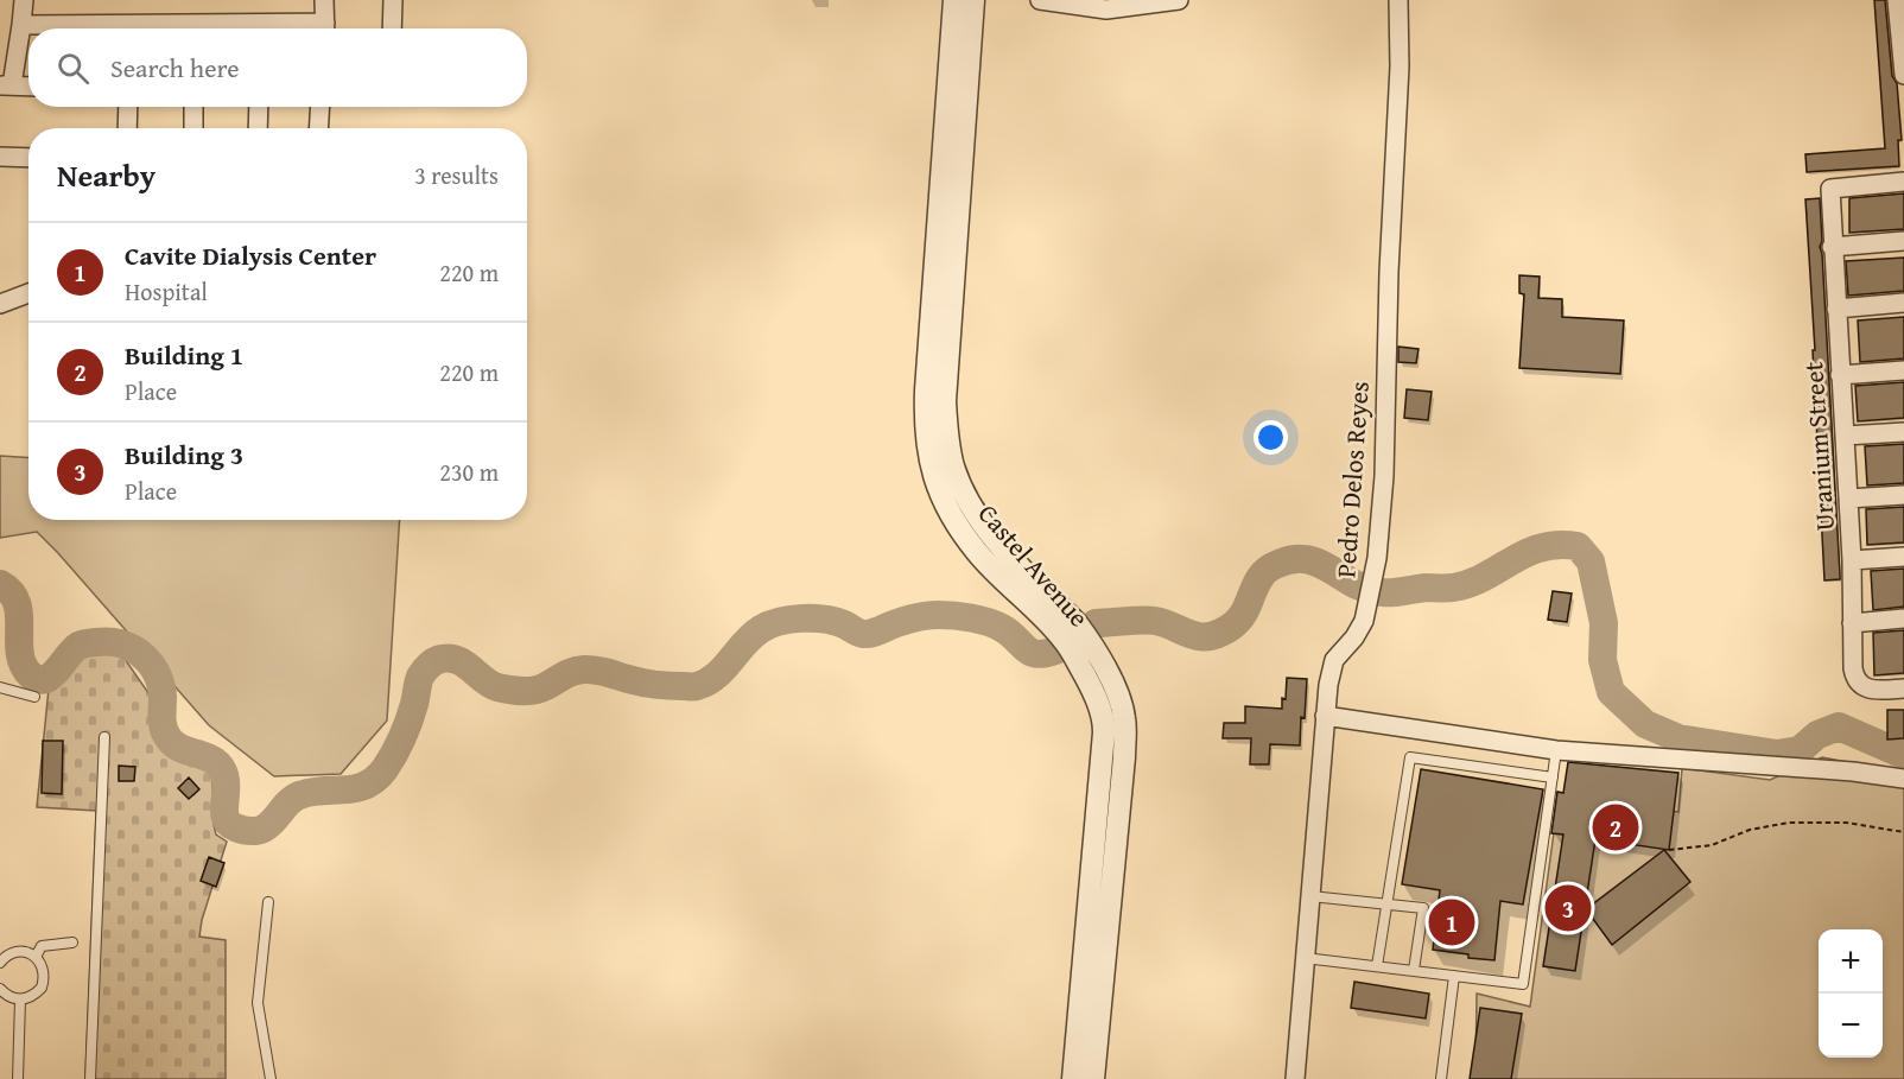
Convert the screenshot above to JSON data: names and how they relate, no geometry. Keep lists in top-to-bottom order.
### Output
{
  "streets": {
    "street": ["Uranium Street", "Pedro Delos Reyes", "Castel Avenue"]
  },
  "page": {
    "search": "Search here",
    "heading": ["Nearby", "3 results"],
    "list": [
      {
        "mark": "1",
        "name": "Cavite Dialysis Center",
        "note": "Hospital",
        "value": "220 m"
      },
      {
        "mark": "2",
        "name": "Building 1",
        "note": "Place",
        "value": "220 m"
      },
      {
        "mark": "3",
        "name": "Building 3",
        "note": "Place",
        "value": "230 m"
      }
    ],
    "pins": ["2", "3", "1"],
    "map_buttons": ["+", "−"]
  }
}
